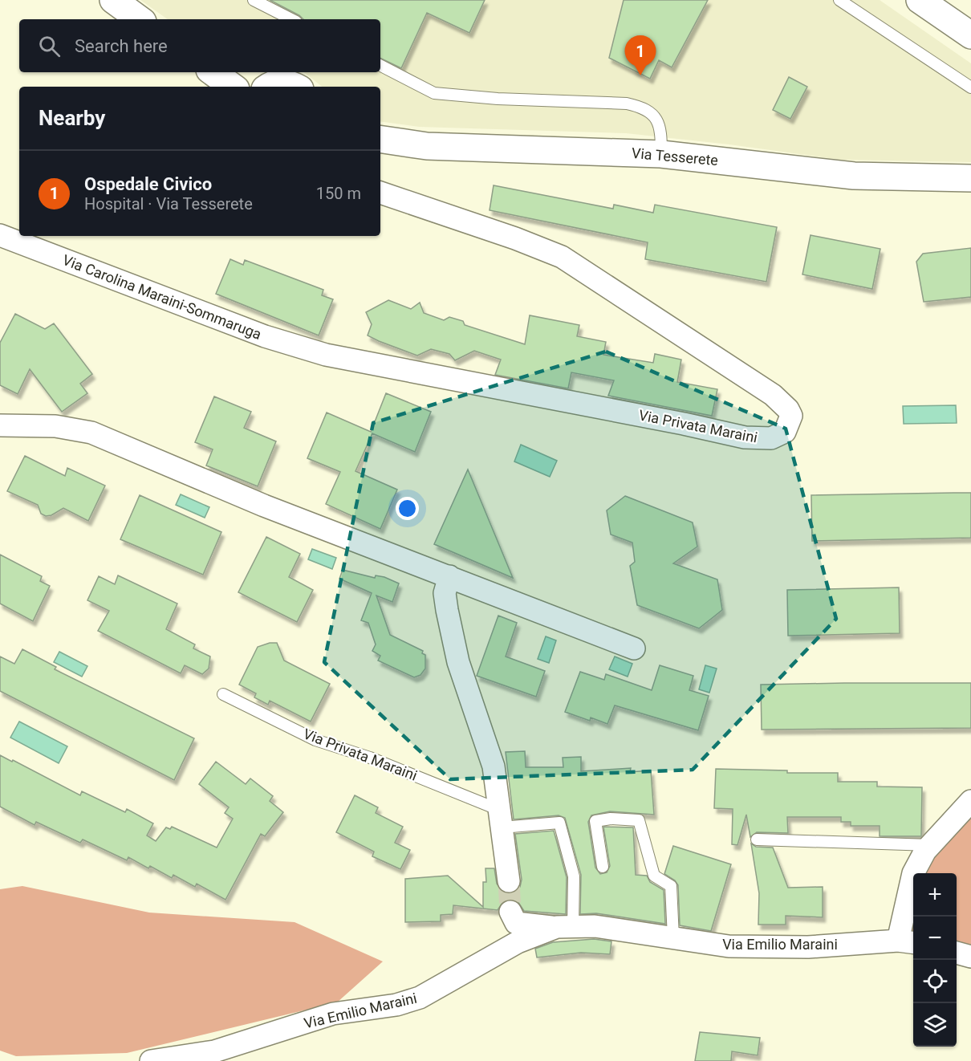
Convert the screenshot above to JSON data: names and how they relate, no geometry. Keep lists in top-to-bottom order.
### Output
{
  "streets": {
    "street": [
      "Via Tesserete",
      "Via Carolina Maraini-Sommaruga",
      "Via Privata Maraini",
      "Via Emilio Maraini"
    ]
  },
  "crossings": [
    ["Via Carolina Maraini-Sommaruga", "Via Privata Maraini"]
  ],
  "page": {
    "search": "Search here",
    "pins": "1",
    "heading": "Nearby",
    "list": [
      {
        "mark": "1",
        "name": "Ospedale Civico",
        "note": "Hospital · Via Tesserete",
        "value": "150 m"
      }
    ],
    "map_buttons": ["+", "−"]
  }
}
